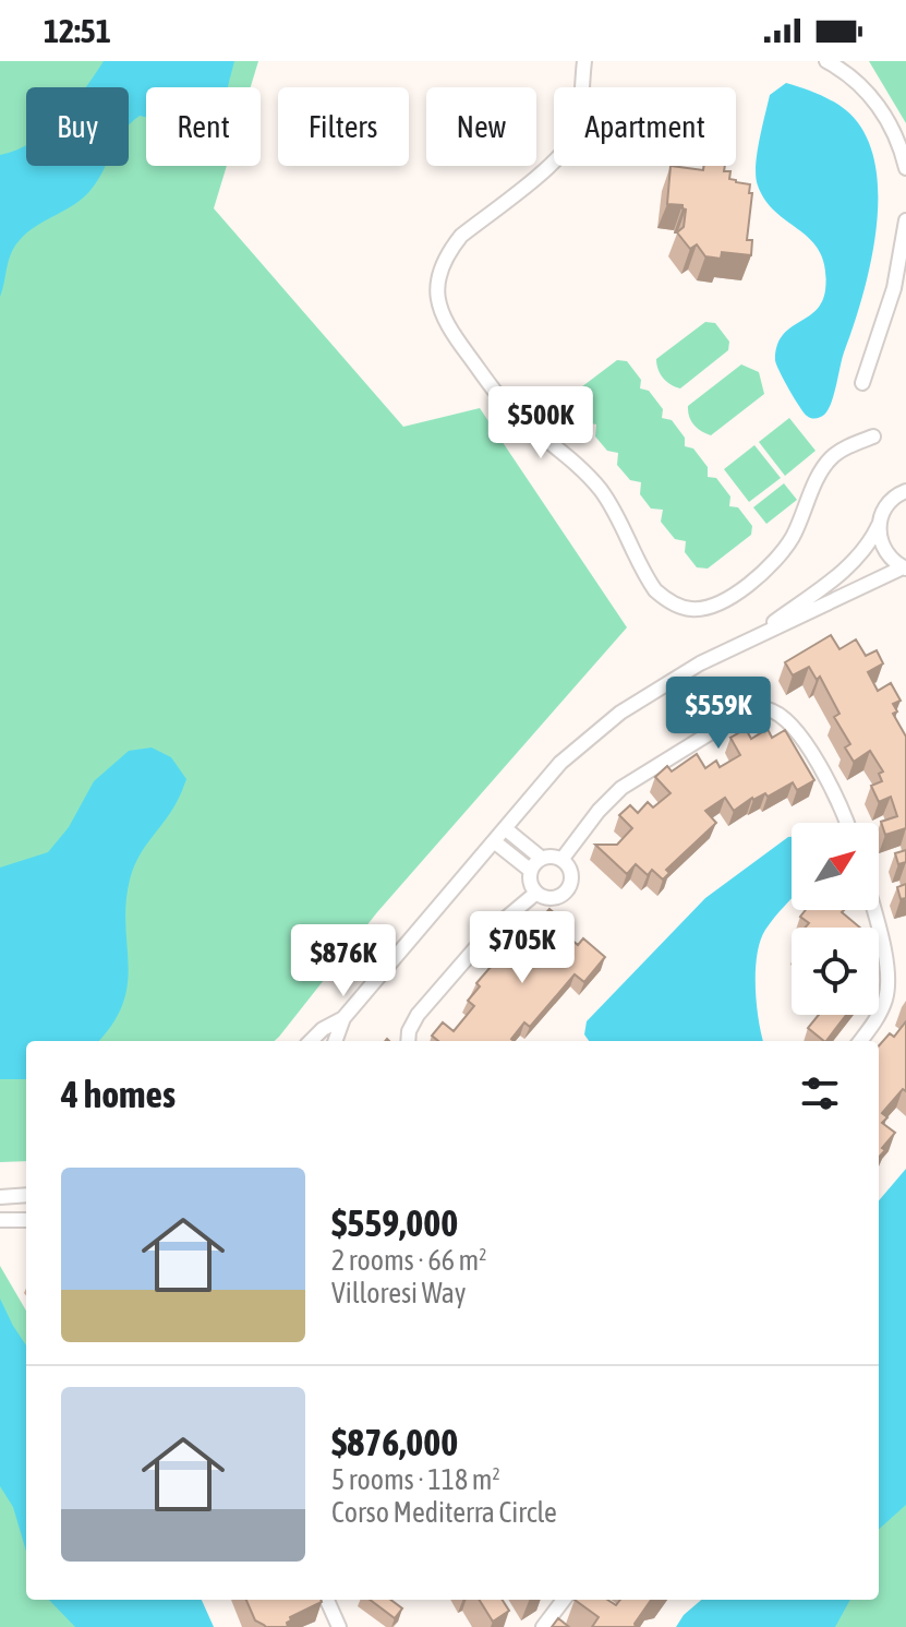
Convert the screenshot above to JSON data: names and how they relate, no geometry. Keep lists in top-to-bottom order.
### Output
{
  "north": "top right",
  "page": {
    "status": "12:51",
    "chip": [
      "Buy",
      "Rent",
      "Filters",
      "New",
      "Apartment"
    ],
    "price": [
      "$500K",
      "$559K",
      "$705K",
      "$876K"
    ],
    "heading": "4 homes",
    "list": [
      {
        "name": "$559,000",
        "note": "2 rooms · 66 m² · Villoresi Way"
      },
      {
        "name": "$876,000",
        "note": "5 rooms · 118 m² · Corso Mediterra Circle"
      }
    ]
  }
}
